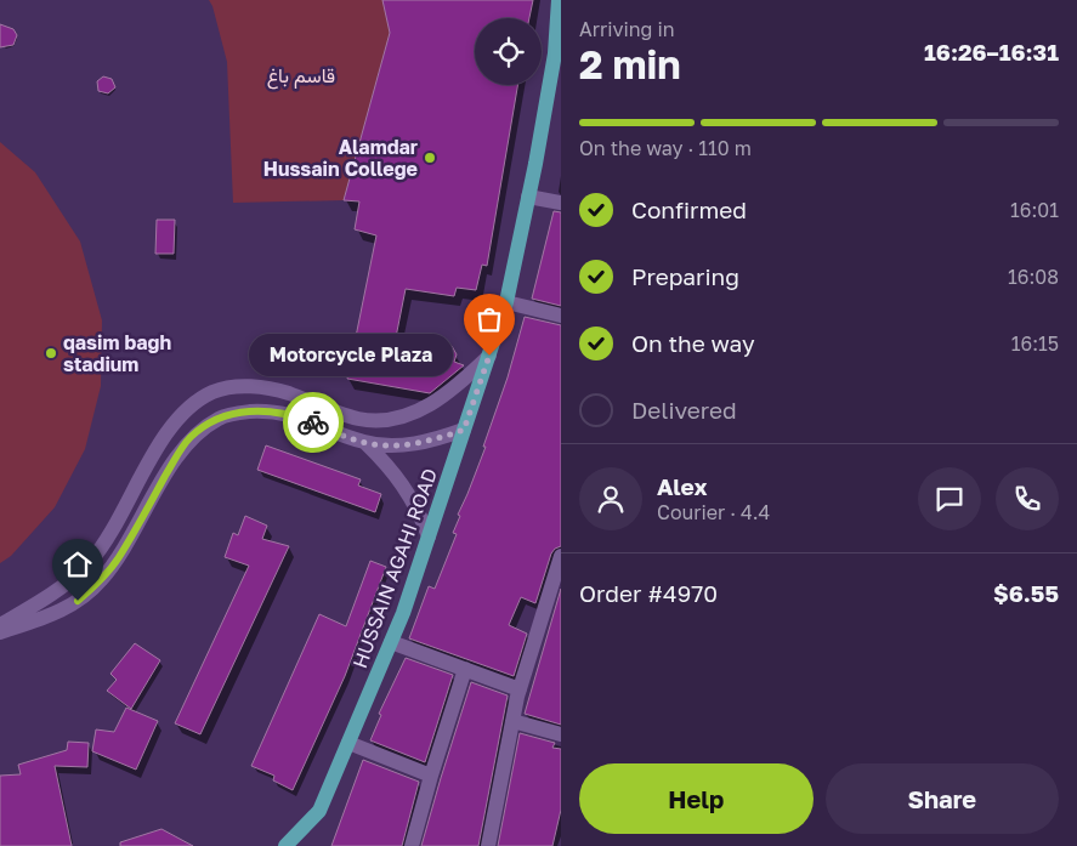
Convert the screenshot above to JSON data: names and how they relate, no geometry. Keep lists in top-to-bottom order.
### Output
{
  "streets": {
    "main road": ["HUSSAIN AGAHI ROAD"]
  },
  "parks": ["قاسم باغ"],
  "places": ["Alamdar Hussain College", "qasim bagh stadium", "Motorcycle Plaza"],
  "page": {
    "heading": ["2 min", "Arriving in", "16:26–16:31"],
    "panel": [
      "Alex",
      "Courier · 4.4",
      "Order #4970",
      "$6.55"
    ],
    "bar": "On the way · 110 m",
    "list": [
      ["Confirmed", "16:01"],
      ["Preparing", "16:08"],
      ["On the way", "16:15"],
      "Delivered"
    ],
    "bubble": "Motorcycle Plaza",
    "buttons": ["Help", "Share"]
  }
}
